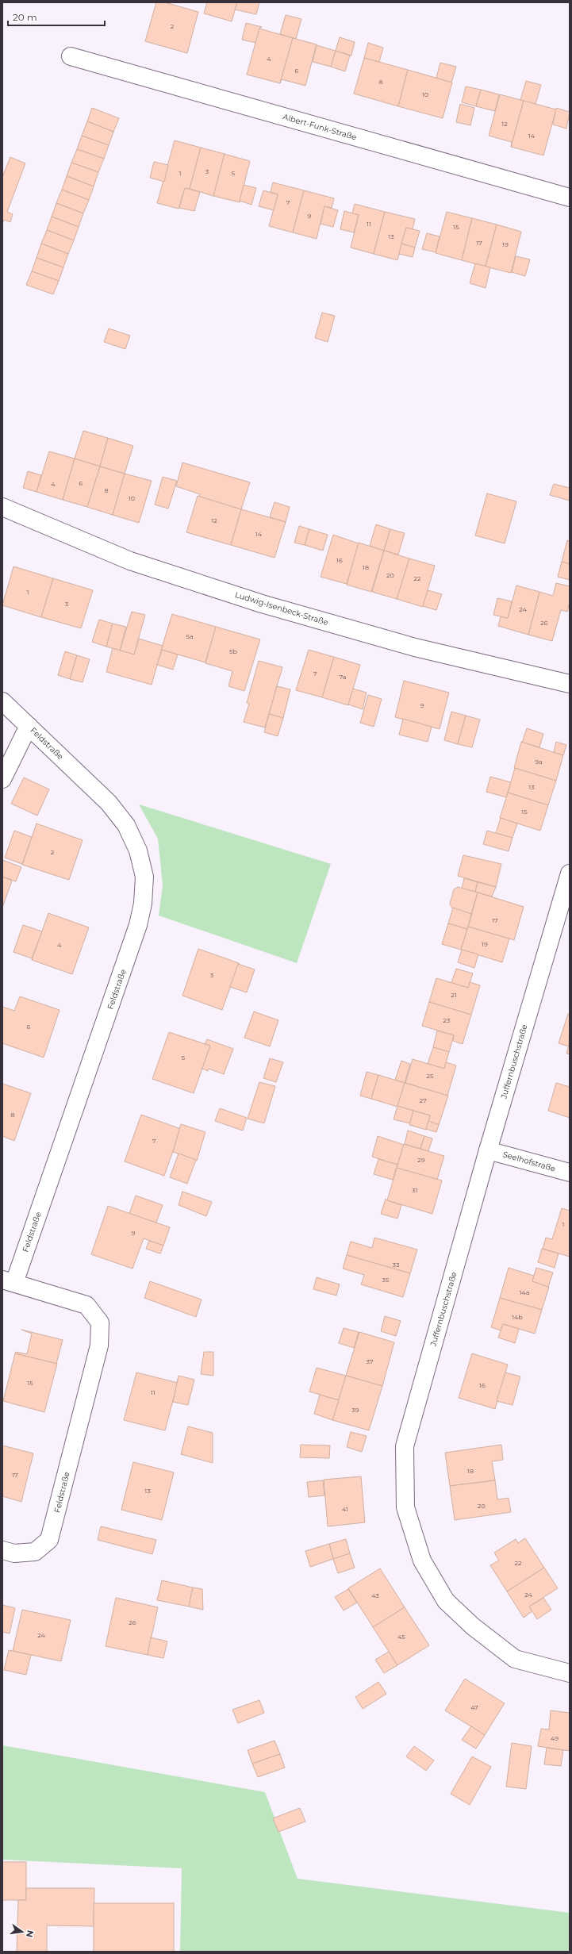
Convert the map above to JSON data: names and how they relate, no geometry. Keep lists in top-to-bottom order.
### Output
{
  "streets": {
    "street": [
      "Albert-Funk-Straße",
      "Ludwig-Isenbeck-Straße",
      "Feldstraße",
      "Juffernbuschstraße",
      "Seelhofstraße"
    ]
  },
  "crossings": [
    ["Juffernbuschstraße", "Seelhofstraße"]
  ],
  "house_numbers": [
    "2",
    "4",
    "6",
    "8",
    "10",
    "12",
    "14",
    "3",
    "1",
    "5",
    "7",
    "9",
    "11",
    "15",
    "13",
    "17",
    "19",
    "6",
    "4",
    "8",
    "10",
    "12",
    "14",
    "16",
    "18",
    "20",
    "22",
    "1",
    "3",
    "24",
    "26",
    "5a",
    "5b",
    "7",
    "7a",
    "9",
    "9a",
    "13",
    "15",
    "2",
    "17",
    "19",
    "4",
    "3",
    "21",
    "23",
    "6",
    "5",
    "25",
    "27",
    "8",
    "7",
    "29",
    "31",
    "1",
    "9",
    "33",
    "35",
    "14a",
    "14b",
    "37",
    "15",
    "16",
    "11",
    "39",
    "18",
    "17",
    "13",
    "20",
    "41",
    "22",
    "24",
    "43",
    "26",
    "24",
    "45",
    "47",
    "49"
  ],
  "scale_bar": "20 m",
  "north": "right"
}
